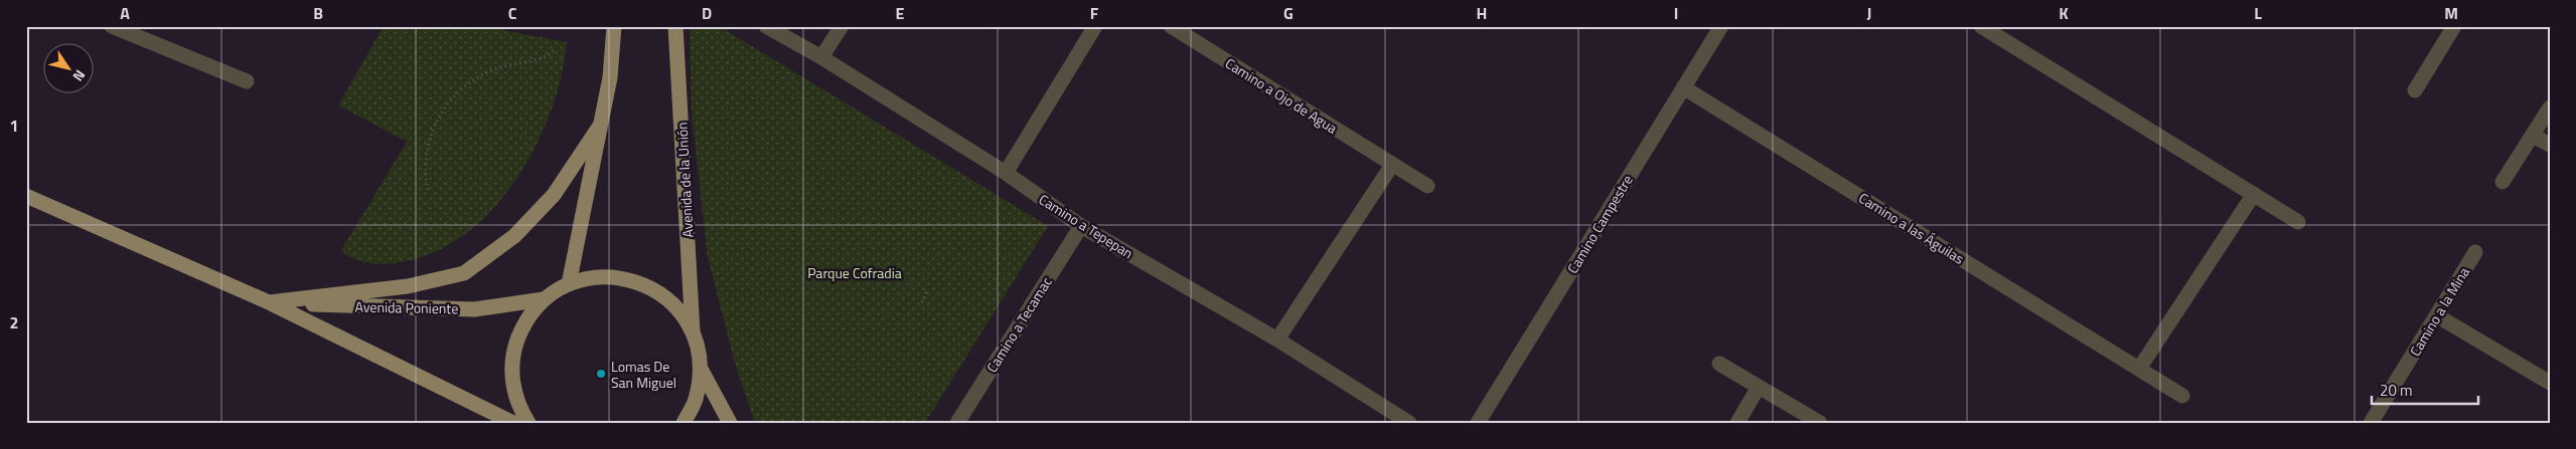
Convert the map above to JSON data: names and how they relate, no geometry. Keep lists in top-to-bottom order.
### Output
{
  "streets": {
    "main road": ["Avenida de la Unión", "Avenida Poniente"],
    "street": [
      "Camino a Ojo de Agua",
      "Camino Campestre",
      "Camino a Tepepan",
      "Camino a las Águilas",
      "Camino a la Mina",
      "Camino a Tecamac"
    ]
  },
  "crossings": [
    ["Camino Campestre", "Camino a las Águilas"],
    ["Camino a Tepepan", "Camino a Tecamac"]
  ],
  "parks": ["Parque Cofradia"],
  "places": ["Lomas De San Miguel"],
  "scale_bar": "20 m",
  "north": "bottom right",
  "grid": {
    "columns": [
      "A",
      "B",
      "C",
      "D",
      "E",
      "F",
      "G",
      "H",
      "I",
      "J",
      "K",
      "L",
      "M"
    ],
    "rows": ["1", "2"]
  }
}
